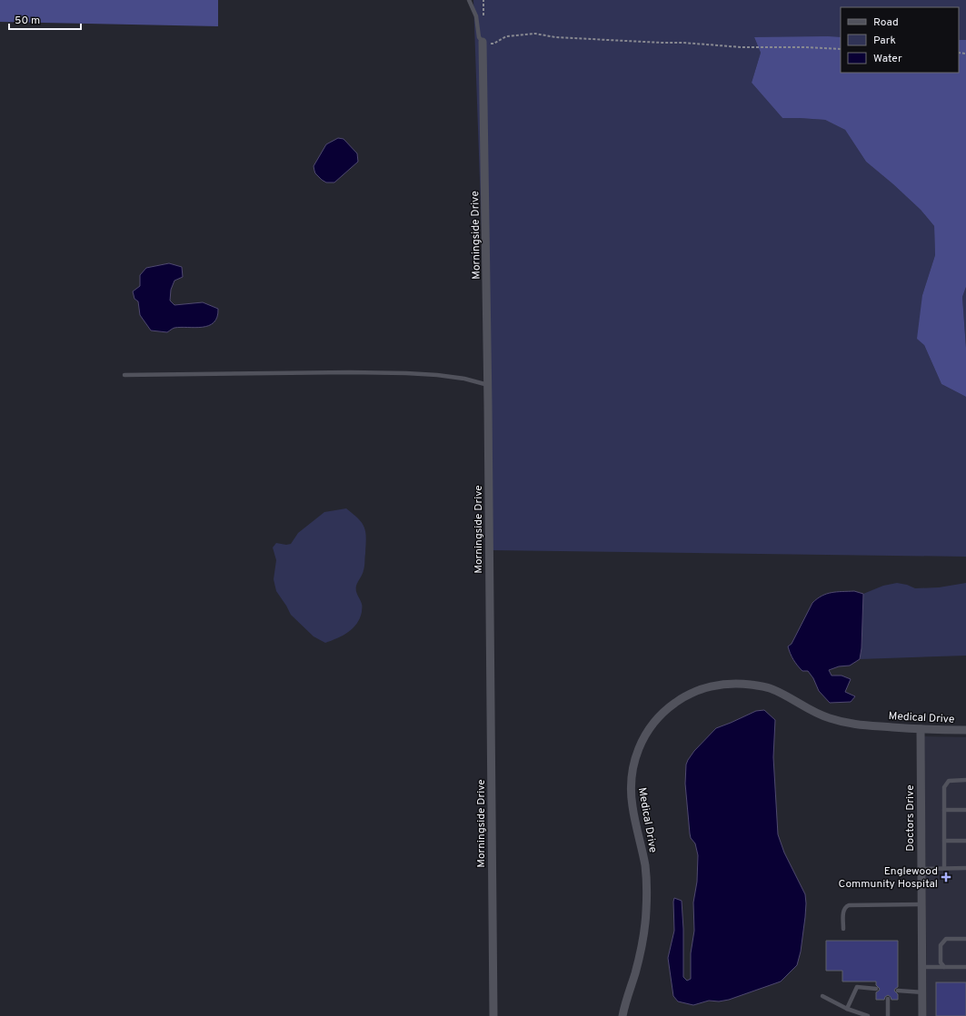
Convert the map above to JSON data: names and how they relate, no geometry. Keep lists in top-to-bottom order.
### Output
{
  "streets": {
    "street": ["Morningside Drive", "Medical Drive", "Doctors Drive"]
  },
  "crossings": [
    ["Medical Drive", "Doctors Drive"]
  ],
  "places": {
    "health": ["Englewood Community Hospital"]
  },
  "legend": ["Road", "Park", "Water"],
  "scale_bar": "50 m"
}
